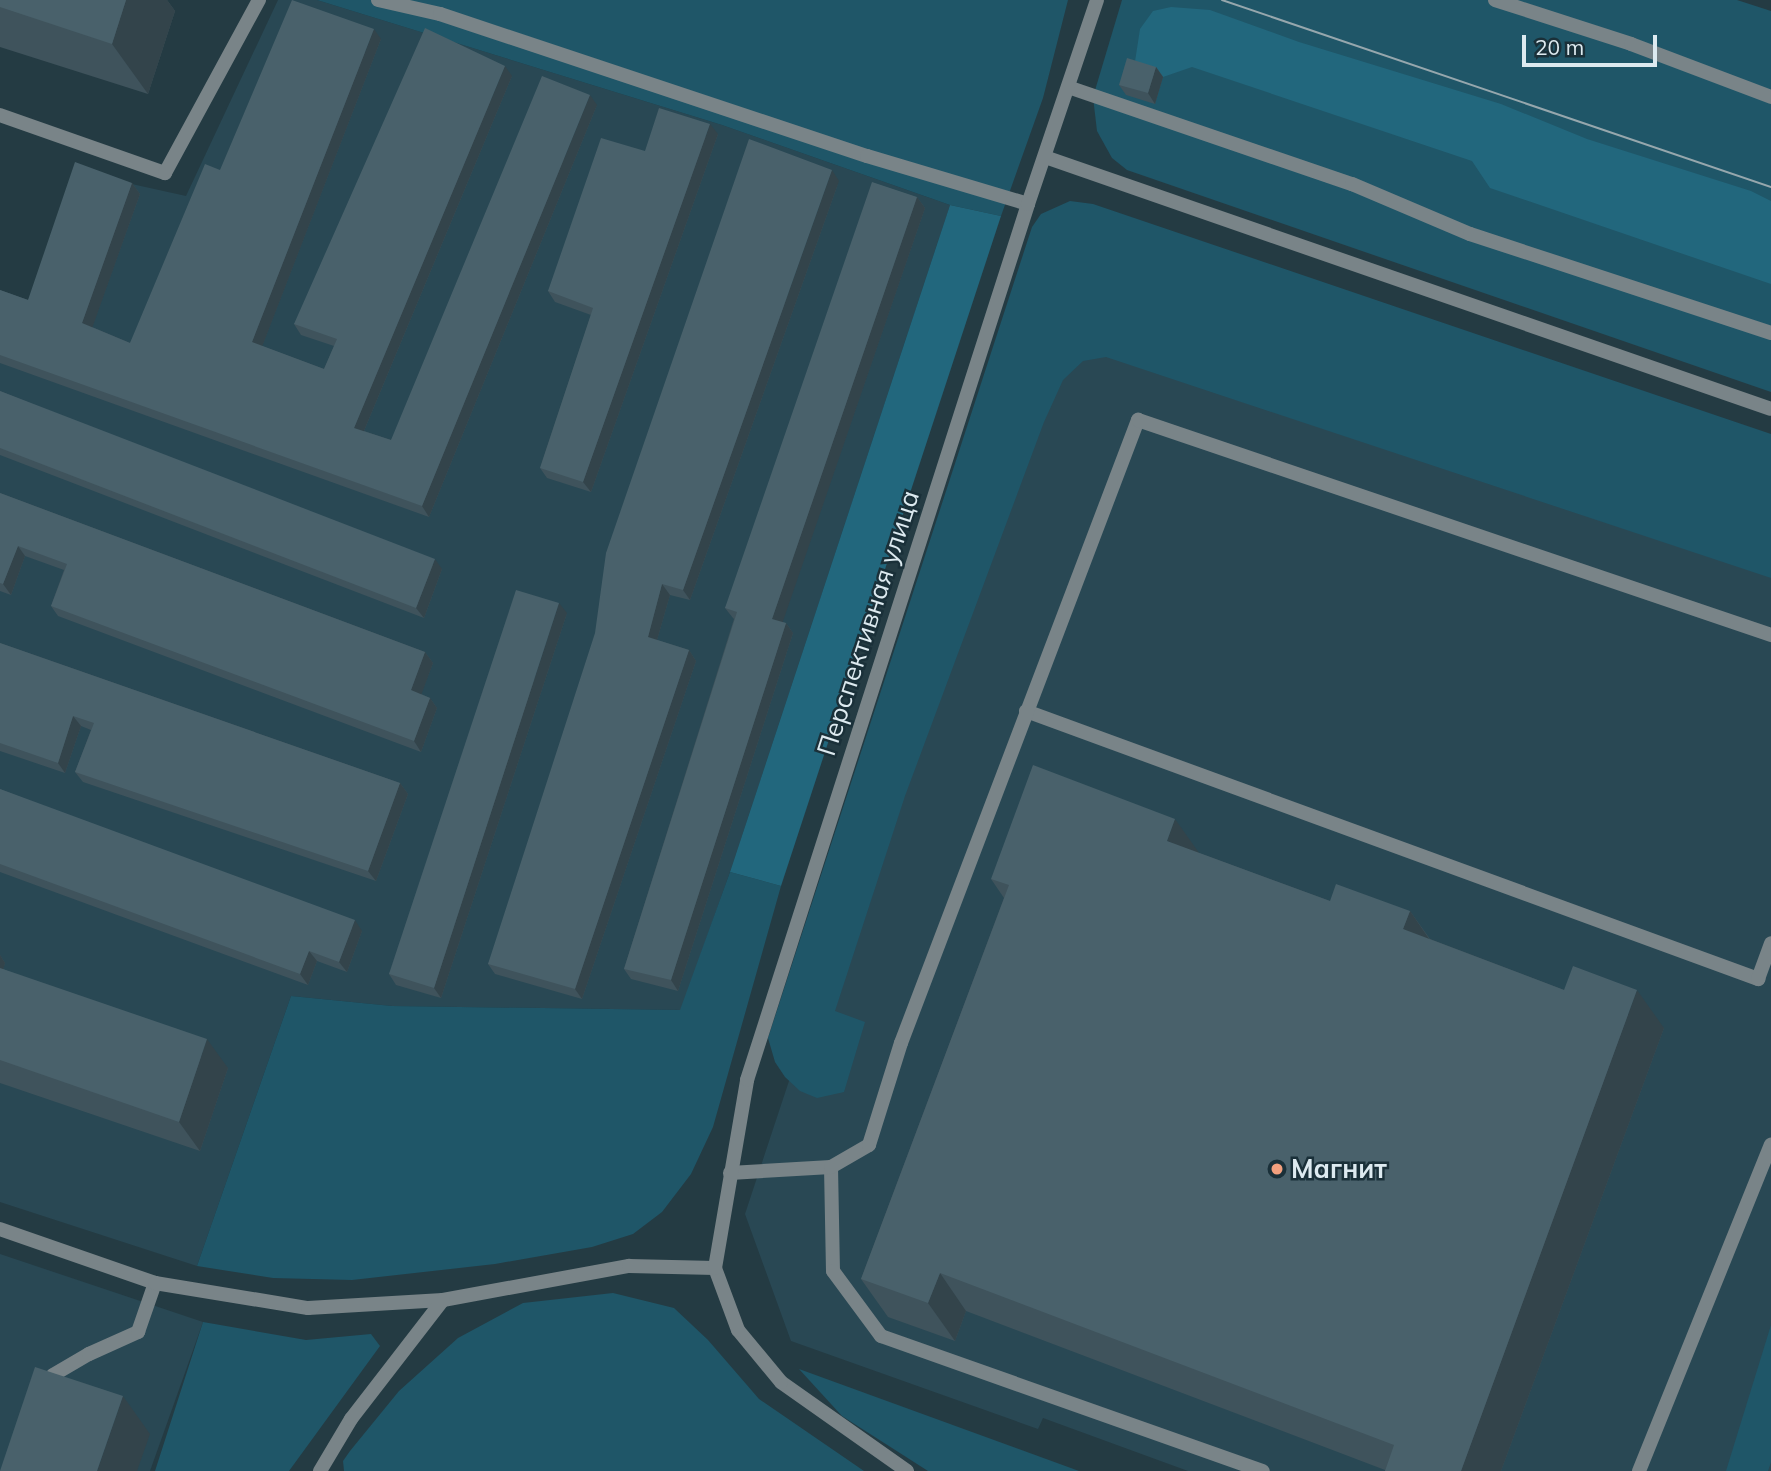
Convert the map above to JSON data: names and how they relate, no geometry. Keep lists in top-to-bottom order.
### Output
{
  "streets": {
    "street": ["Перспективная улица"]
  },
  "places": ["Магнит"],
  "scale_bar": "20 m"
}
